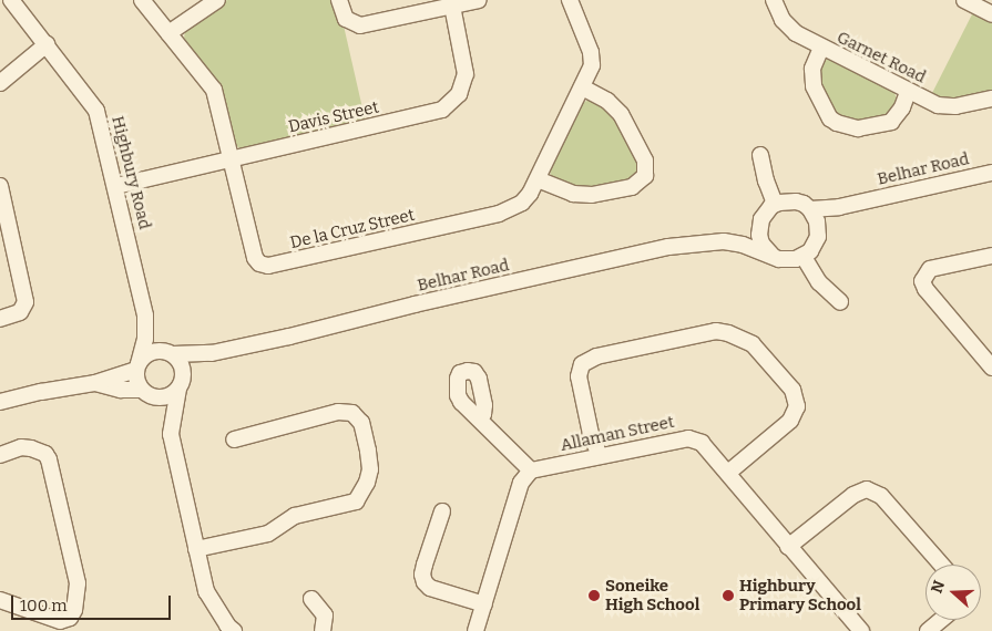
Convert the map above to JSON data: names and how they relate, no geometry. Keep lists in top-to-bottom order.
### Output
{
  "streets": {
    "street": [
      "Garnet Road",
      "Davis Street",
      "Belhar Road",
      "Highbury Road",
      "De la Cruz Street",
      "Allaman Street"
    ]
  },
  "crossings": [
    ["Davis Street", "Highbury Road"],
    ["Davis Street", "De la Cruz Street"],
    ["Belhar Road", "Highbury Road"]
  ],
  "places": ["Soneike High School", "Highbury Primary School"],
  "scale_bar": "100 m",
  "north": "left"
}
